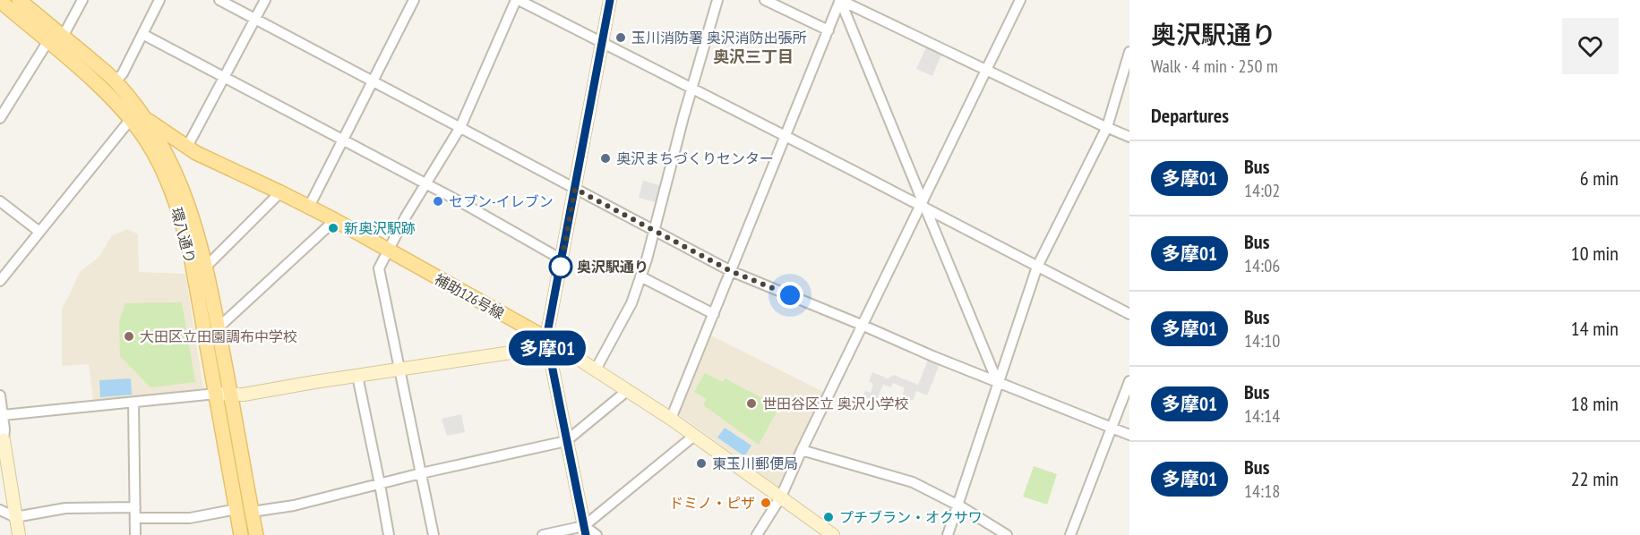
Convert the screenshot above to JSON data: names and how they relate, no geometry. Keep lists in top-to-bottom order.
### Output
{
  "streets": {
    "main road": ["環八通り", "補助126号線"]
  },
  "crossings": [
    ["環八通り", "補助126号線"]
  ],
  "districts": ["奥沢三丁目"],
  "places": [
    "玉川消防署 奥沢消防出張所",
    "奥沢まちづくりセンター",
    "セブン-イレブン",
    "新奥沢駅跡",
    "奥沢駅通り",
    "大田区立田園調布中学校",
    "世田谷区立 奥沢小学校",
    "東玉川郵便局",
    "ドミノ・ピザ",
    "プチブラン・オクサワ"
  ],
  "lines": ["bus line 多摩01"],
  "page": {
    "on_map": "多摩01",
    "heading": [
      ["奥沢駅通り", "Walk · 4 min · 250 m"],
      "Departures"
    ],
    "list": [
      {
        "mark": "多摩01",
        "name": "Bus",
        "note": "14:02",
        "value": "6 min"
      },
      {
        "mark": "多摩01",
        "name": "Bus",
        "note": "14:06",
        "value": "10 min"
      },
      {
        "mark": "多摩01",
        "name": "Bus",
        "note": "14:10",
        "value": "14 min"
      },
      {
        "mark": "多摩01",
        "name": "Bus",
        "note": "14:14",
        "value": "18 min"
      },
      {
        "mark": "多摩01",
        "name": "Bus",
        "note": "14:18",
        "value": "22 min"
      }
    ]
  }
}
